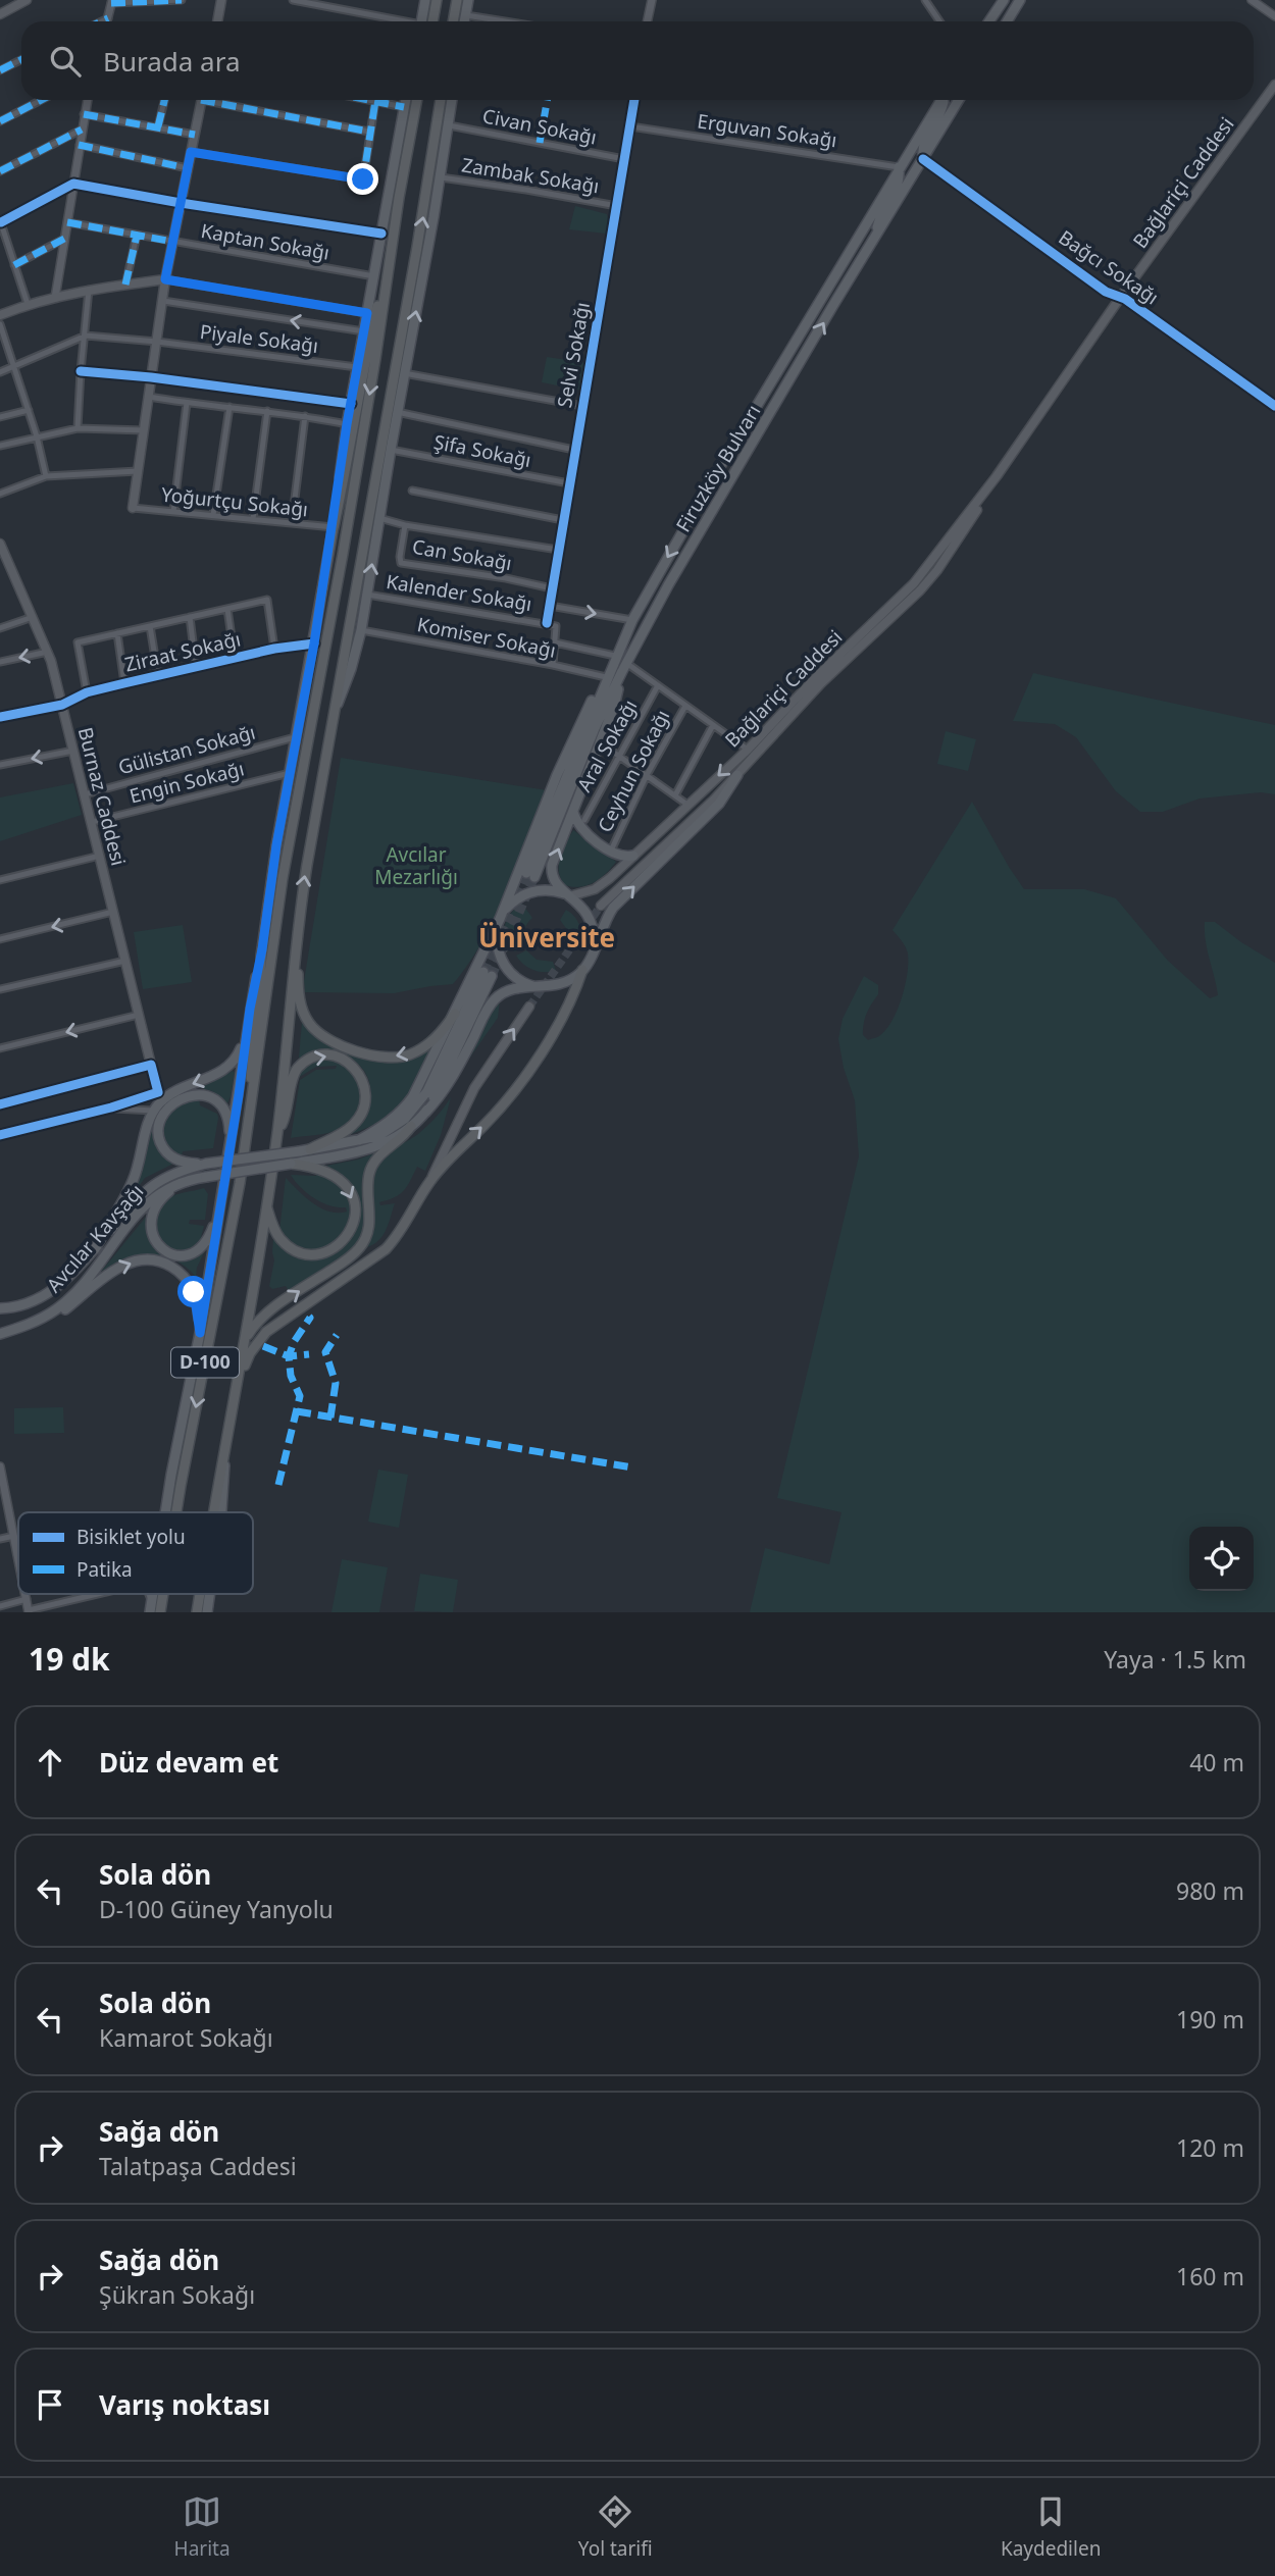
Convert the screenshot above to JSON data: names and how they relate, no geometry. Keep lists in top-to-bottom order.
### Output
{
  "streets": {
    "highway": ["D-100"],
    "main road": [
      "Bağlariçi Caddesi",
      "Firuzköy Bulvarı",
      "Burnaz Caddesi",
      "Avcılar Kavşağı"
    ],
    "street": [
      "Civan Sokağı",
      "Erguvan Sokağı",
      "Zambak Sokağı",
      "Kaptan Sokağı",
      "Bağcı Sokağı",
      "Piyale Sokağı",
      "Selvi Sokağı",
      "Şifa Sokağı",
      "Yoğurtçu Sokağı",
      "Can Sokağı",
      "Kalender Sokağı",
      "Komiser Sokağı",
      "Ziraat Sokağı",
      "Aral Sokağı",
      "Gülistan Sokağı",
      "Ceyhun Sokağı",
      "Engin Sokağı"
    ]
  },
  "crossings": [
    ["Civan Sokağı", "Selvi Sokağı"],
    ["Erguvan Sokağı", "Selvi Sokağı"],
    ["Erguvan Sokağı", "Firuzköy Bulvarı"],
    ["Zambak Sokağı", "Selvi Sokağı"],
    ["Bağlariçi Caddesi", "Bağcı Sokağı"],
    ["Bağcı Sokağı", "Firuzköy Bulvarı"],
    ["Selvi Sokağı", "Şifa Sokağı"],
    ["Selvi Sokağı", "Can Sokağı"],
    ["Selvi Sokağı", "Kalender Sokağı"],
    ["Selvi Sokağı", "Komiser Sokağı"],
    ["Firuzköy Bulvarı", "Komiser Sokağı"],
    ["Ziraat Sokağı", "Burnaz Caddesi"],
    ["Gülistan Sokağı", "Burnaz Caddesi"],
    ["Engin Sokağı", "Burnaz Caddesi"]
  ],
  "districts": ["Üniversite"],
  "parks": ["Avcılar Mezarlığı"],
  "legend": ["Bisiklet yolu", "Patika"],
  "page": {
    "search": "Burada ara",
    "heading": ["19 dk", "Yaya · 1.5 km"],
    "list": [
      ["Düz devam et", "40 m"],
      ["Sola dön", "D-100 Güney Yanyolu", "980 m"],
      ["Sola dön", "Kamarot Sokağı", "190 m"],
      ["Sağa dön", "Talatpaşa Caddesi", "120 m"],
      ["Sağa dön", "Şükran Sokağı", "160 m"],
      "Varış noktası"
    ],
    "nav": ["Harita", "Yol tarifi", "Kaydedilen"]
  }
}
